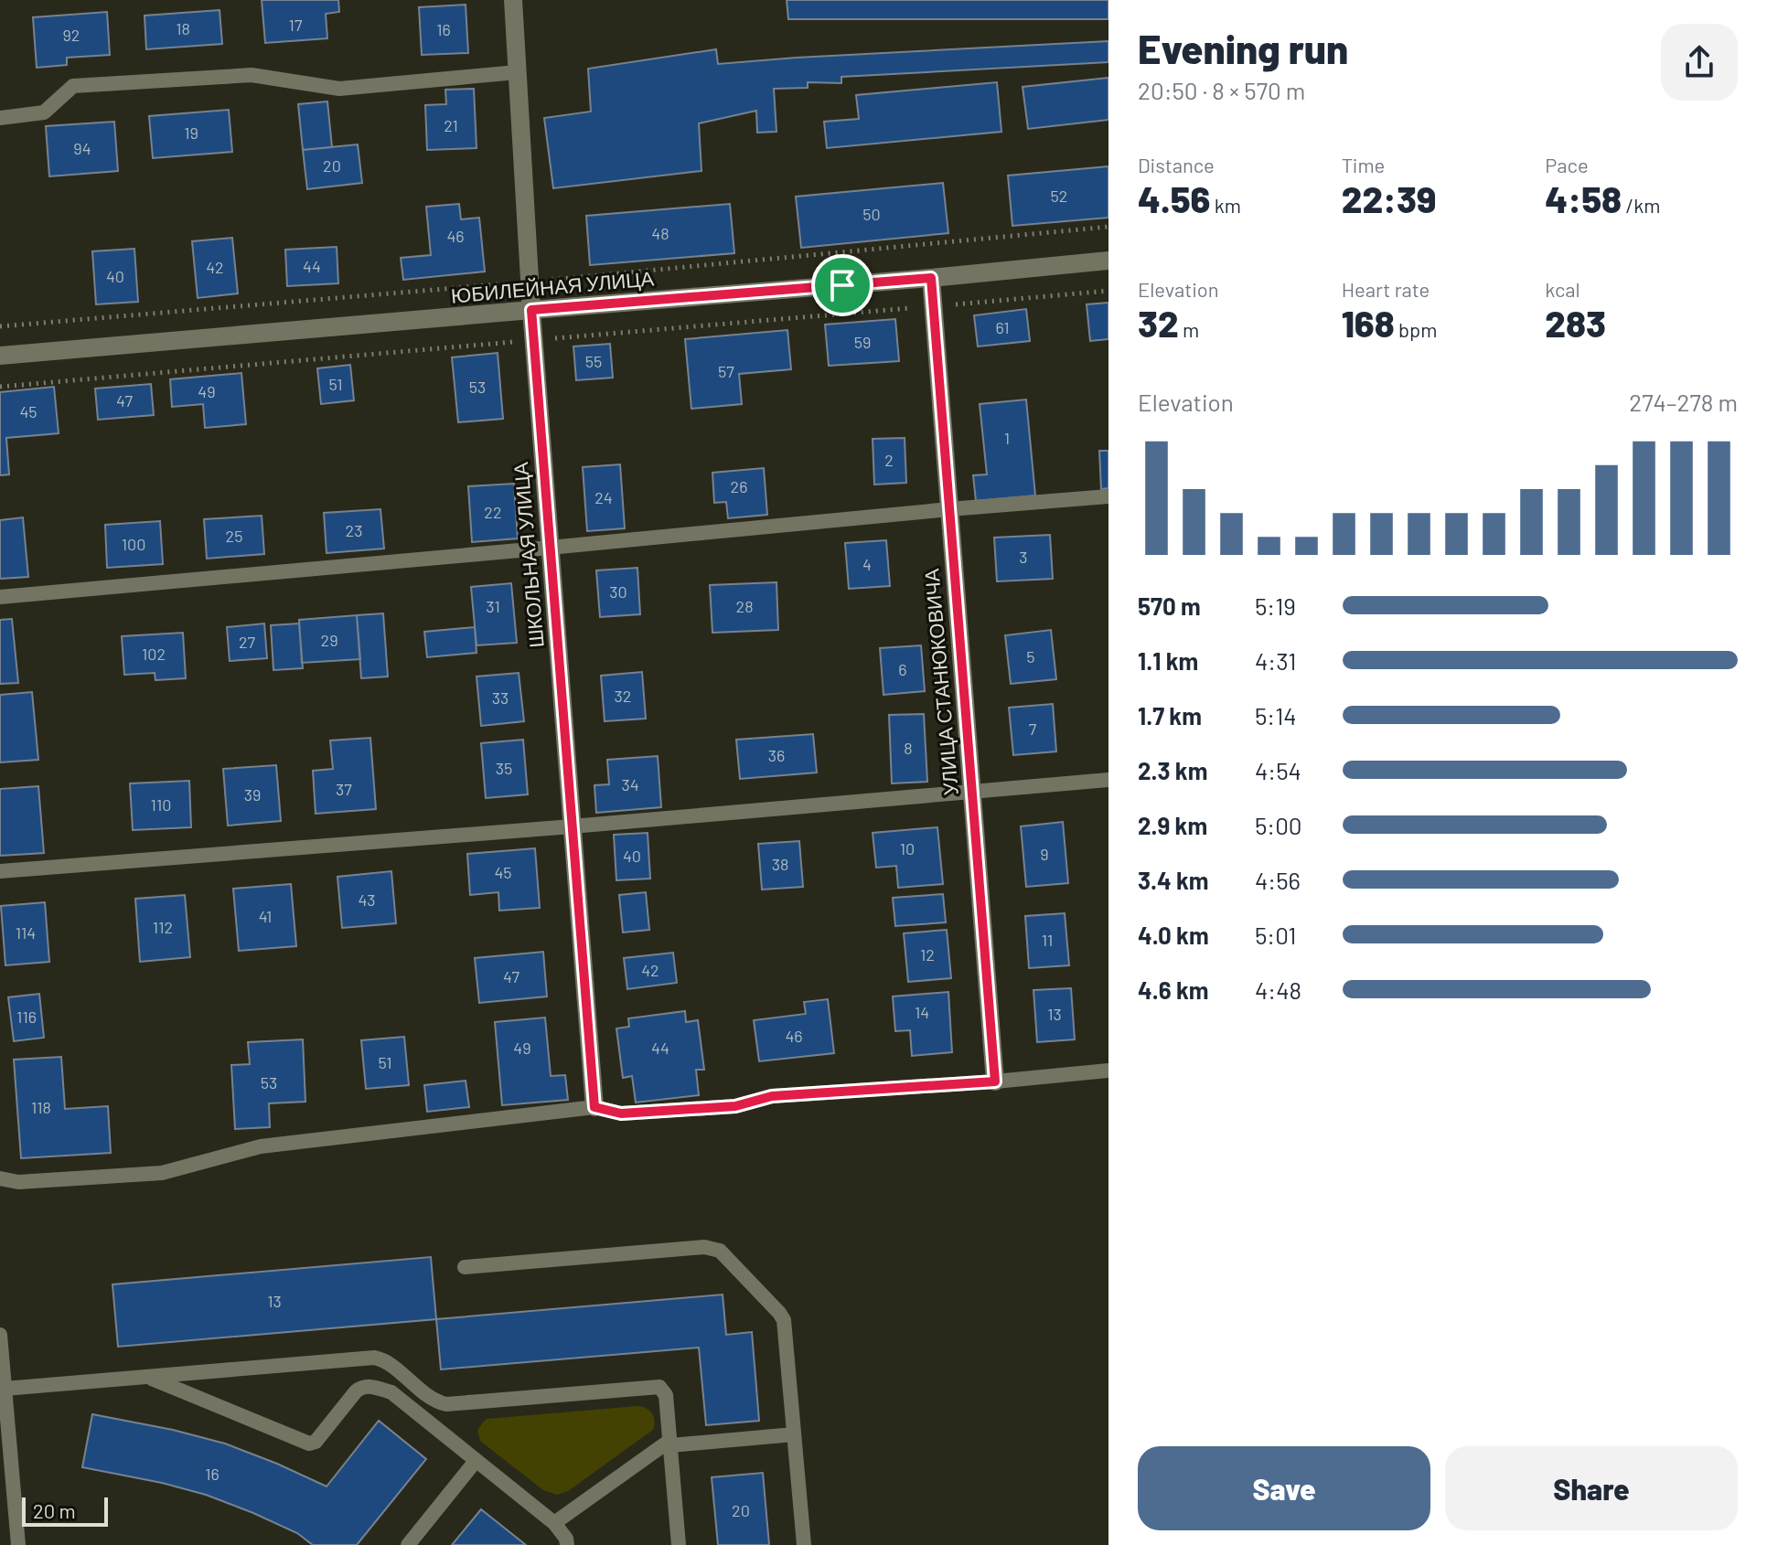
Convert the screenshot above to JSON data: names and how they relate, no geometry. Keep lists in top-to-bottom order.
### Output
{
  "streets": {
    "street": ["ЮБИЛЕЙНАЯ УЛИЦА", "ШКОЛЬНАЯ УЛИЦА", "УЛИЦА СТАНЮКОВИЧА"]
  },
  "crossings": [
    ["ЮБИЛЕЙНАЯ УЛИЦА", "ШКОЛЬНАЯ УЛИЦА"],
    ["ЮБИЛЕЙНАЯ УЛИЦА", "УЛИЦА СТАНЮКОВИЧА"]
  ],
  "house_numbers": [
    "17",
    "18",
    "16",
    "92",
    "21",
    "19",
    "94",
    "20",
    "52",
    "50",
    "48",
    "46",
    "44",
    "42",
    "40",
    "61",
    "59",
    "55",
    "57",
    "51",
    "53",
    "49",
    "47",
    "45",
    "1",
    "2",
    "26",
    "24",
    "22",
    "23",
    "25",
    "100",
    "3",
    "4",
    "30",
    "31",
    "28",
    "29",
    "27",
    "102",
    "5",
    "6",
    "32",
    "33",
    "7",
    "8",
    "36",
    "35",
    "34",
    "37",
    "39",
    "110",
    "10",
    "9",
    "40",
    "38",
    "45",
    "43",
    "41",
    "112",
    "114",
    "11",
    "12",
    "42",
    "47",
    "14",
    "13",
    "116",
    "46",
    "49",
    "44",
    "51",
    "53",
    "118",
    "13",
    "16",
    "20"
  ],
  "scale_bar": "20 m",
  "page": {
    "heading": ["Evening run", "20:50 · 8 × 570 m"],
    "stats": [
      ["Distance", "4.56 km"],
      ["Time", "22:39"],
      ["Pace", "4:58 /km"],
      ["Elevation", "32 m"],
      ["Heart rate", "168 bpm"],
      ["kcal", "283"]
    ],
    "chart": ["Elevation", "274–278 m"],
    "list": [
      {
        "name": "570 m",
        "note": "5:19"
      },
      {
        "name": "1.1 km",
        "note": "4:31"
      },
      {
        "name": "1.7 km",
        "note": "5:14"
      },
      {
        "name": "2.3 km",
        "note": "4:54"
      },
      {
        "name": "2.9 km",
        "note": "5:00"
      },
      {
        "name": "3.4 km",
        "note": "4:56"
      },
      {
        "name": "4.0 km",
        "note": "5:01"
      },
      {
        "name": "4.6 km",
        "note": "4:48"
      }
    ],
    "buttons": ["Save", "Share"],
    "scale": "20 m"
  }
}
